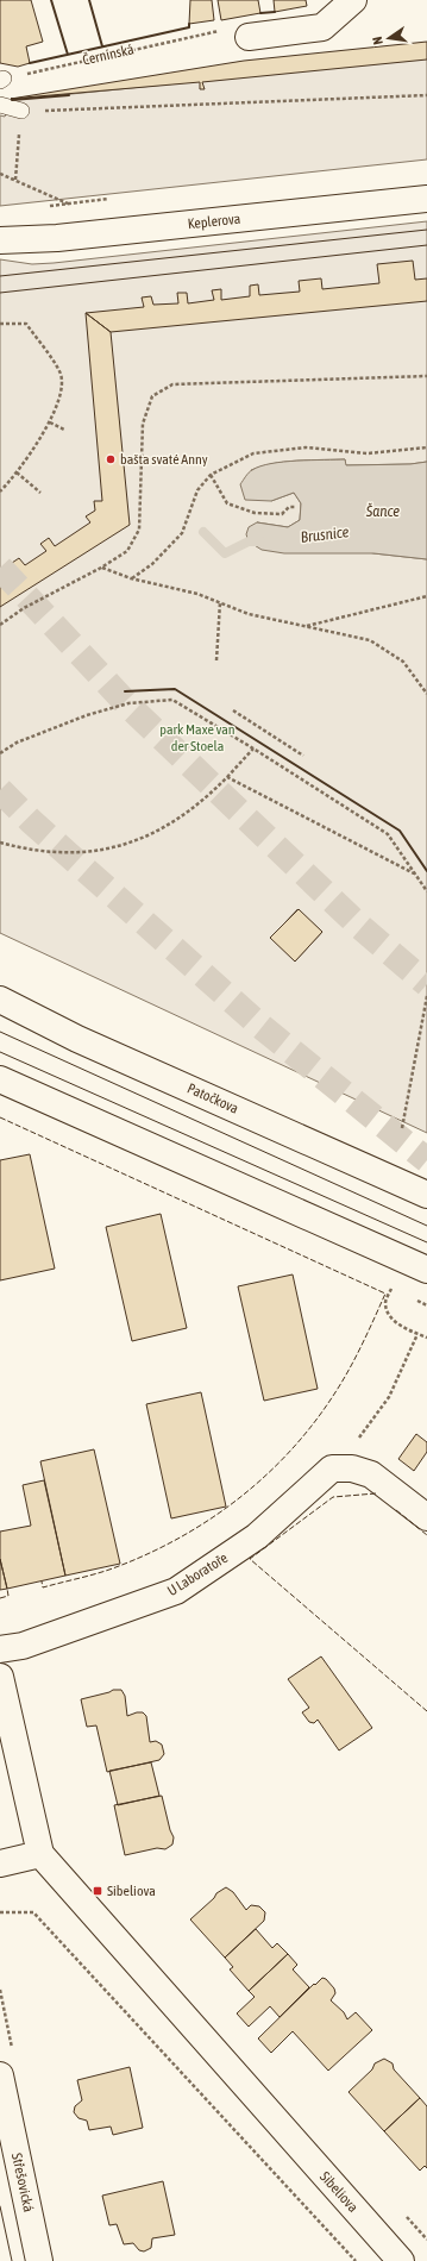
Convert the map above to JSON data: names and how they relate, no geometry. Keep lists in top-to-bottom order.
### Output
{
  "streets": {
    "street": [
      "Keplerova",
      "Patočkova",
      "U Laboratoře",
      "Střešovická",
      "Sibeliova"
    ],
    "path": ["Černínská"]
  },
  "water": ["Šance", "Brusnice"],
  "parks": ["park Maxe van der Stoela"],
  "places": {
    "other": ["bašta svaté Anny"],
    "transit": ["Sibeliova"]
  },
  "north": "left"
}
